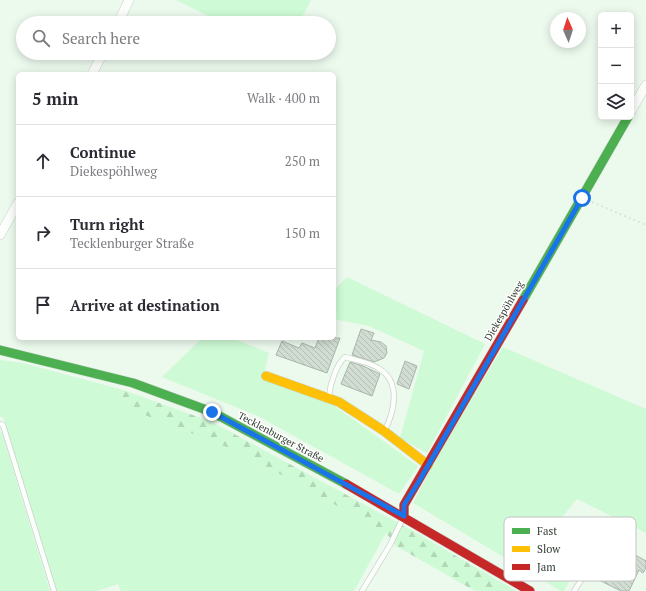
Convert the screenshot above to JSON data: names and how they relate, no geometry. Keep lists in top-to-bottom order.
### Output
{
  "streets": {
    "street": ["Diekespöhlweg", "Tecklenburger Straße"]
  },
  "crossings": [
    ["Diekespöhlweg", "Tecklenburger Straße"]
  ],
  "legend": ["Fast", "Slow", "Jam"],
  "north": "top",
  "page": {
    "map_buttons": ["+", "−"],
    "search": "Search here",
    "heading": ["5 min", "Walk · 400 m"],
    "list": [
      ["Continue", "Diekespöhlweg", "250 m"],
      ["Turn right", "Tecklenburger Straße", "150 m"],
      "Arrive at destination"
    ]
  }
}
